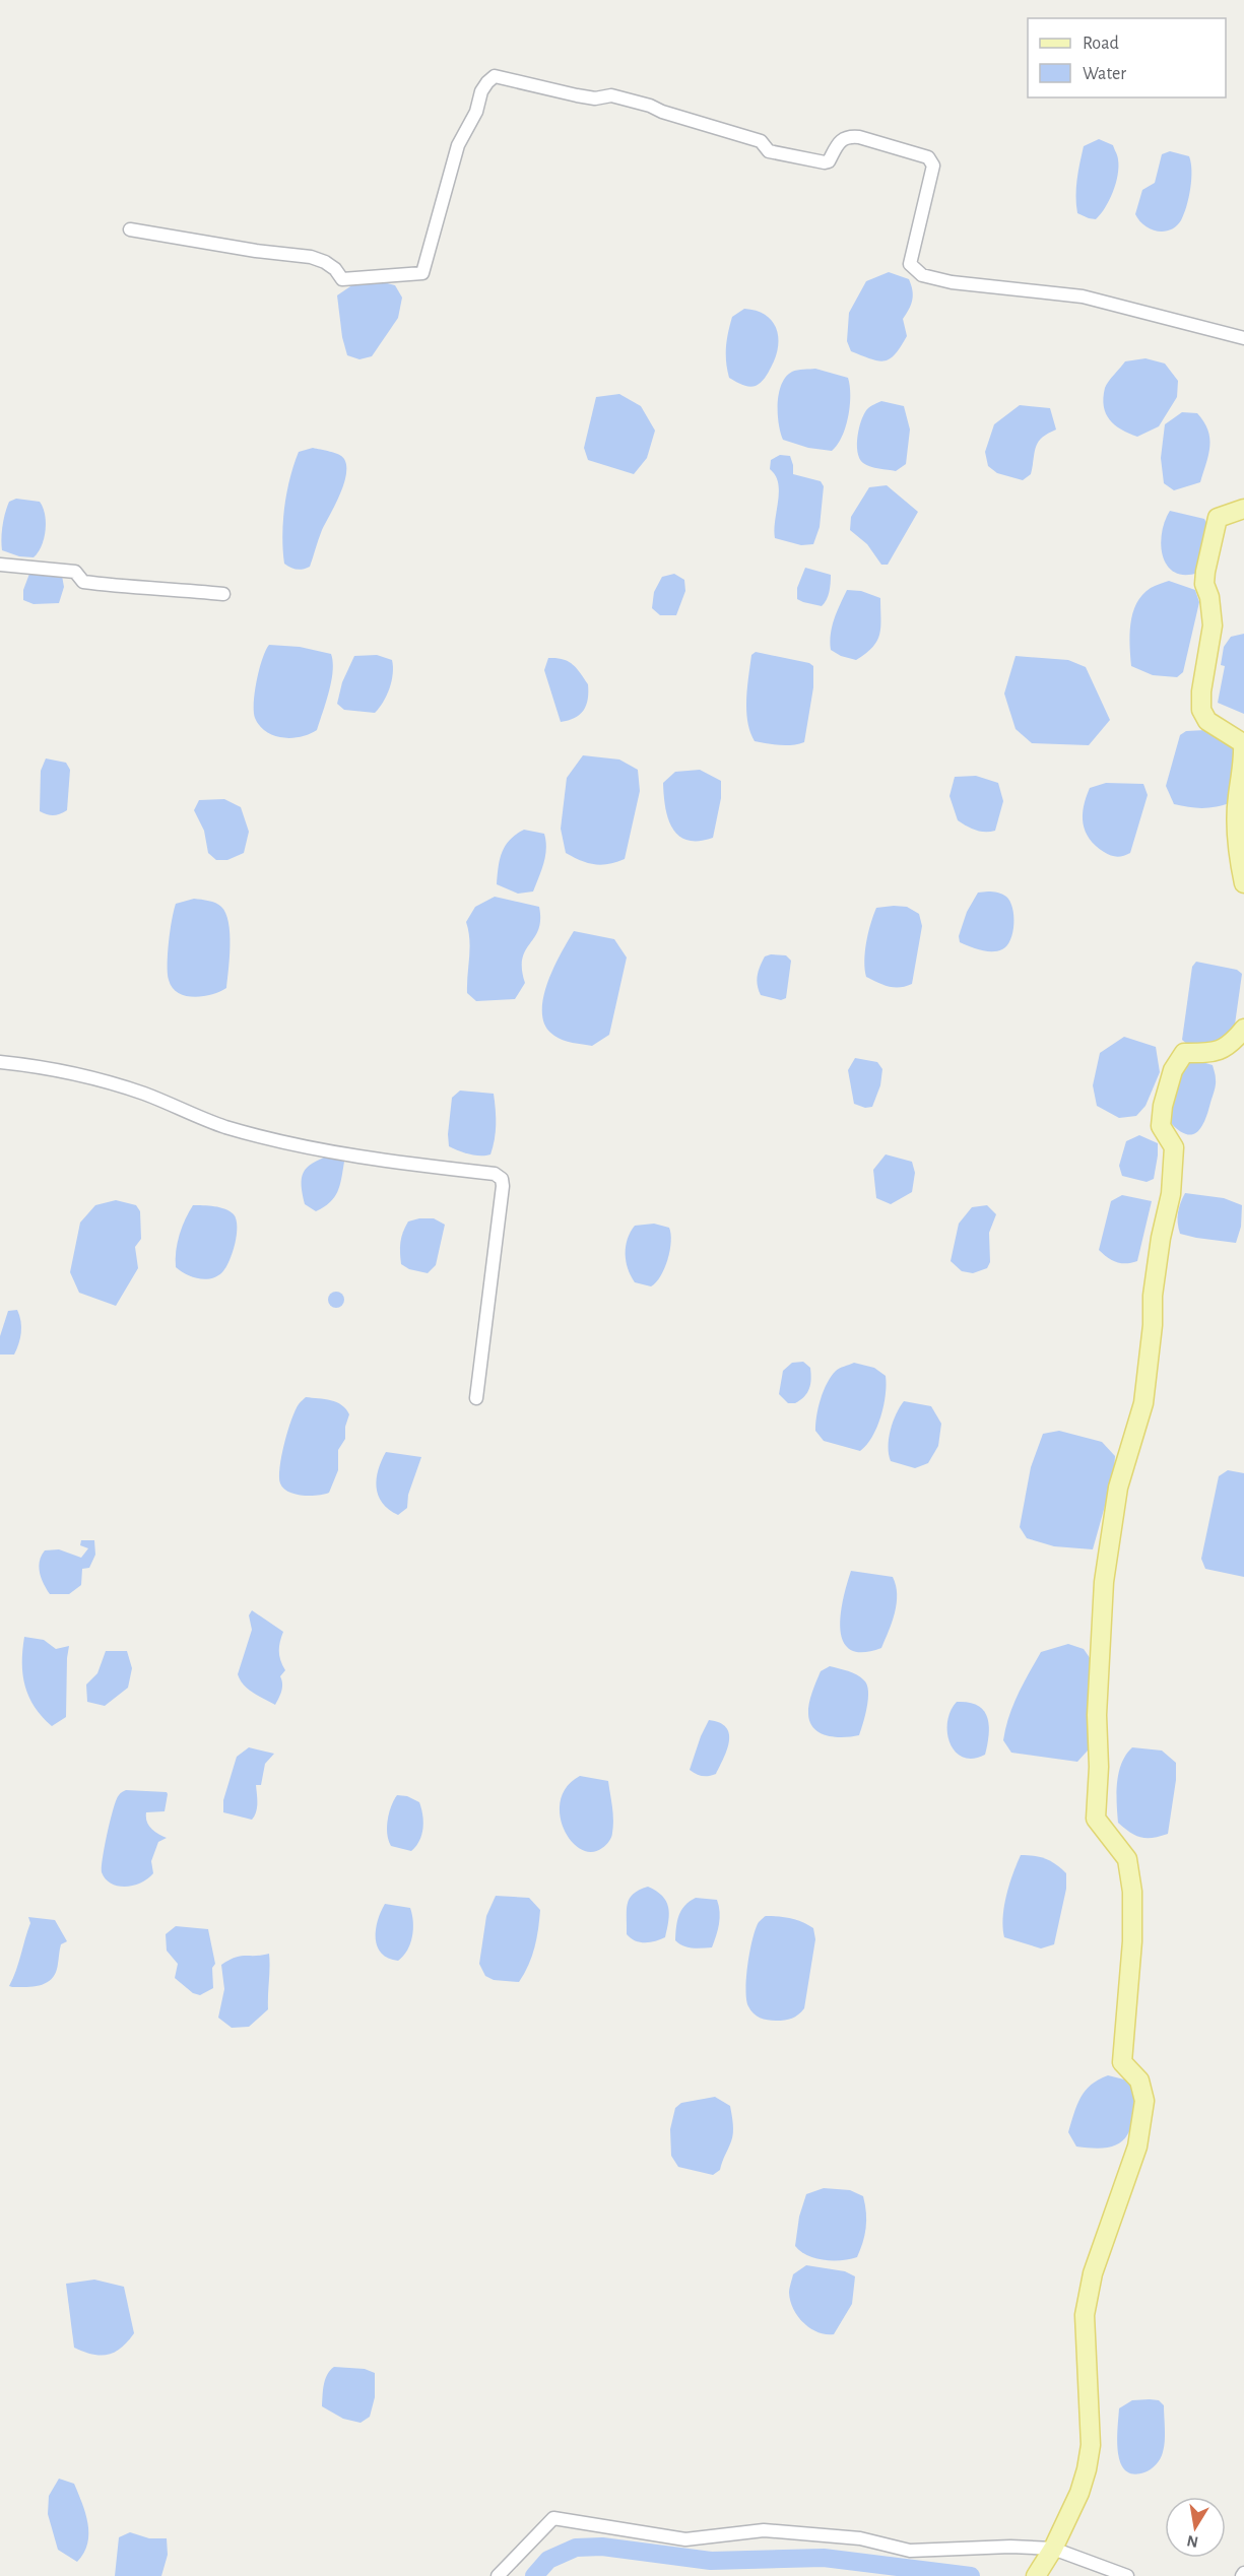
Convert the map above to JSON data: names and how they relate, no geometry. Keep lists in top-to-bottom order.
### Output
{
  "legend": ["Road", "Water"],
  "north": "bottom"
}
